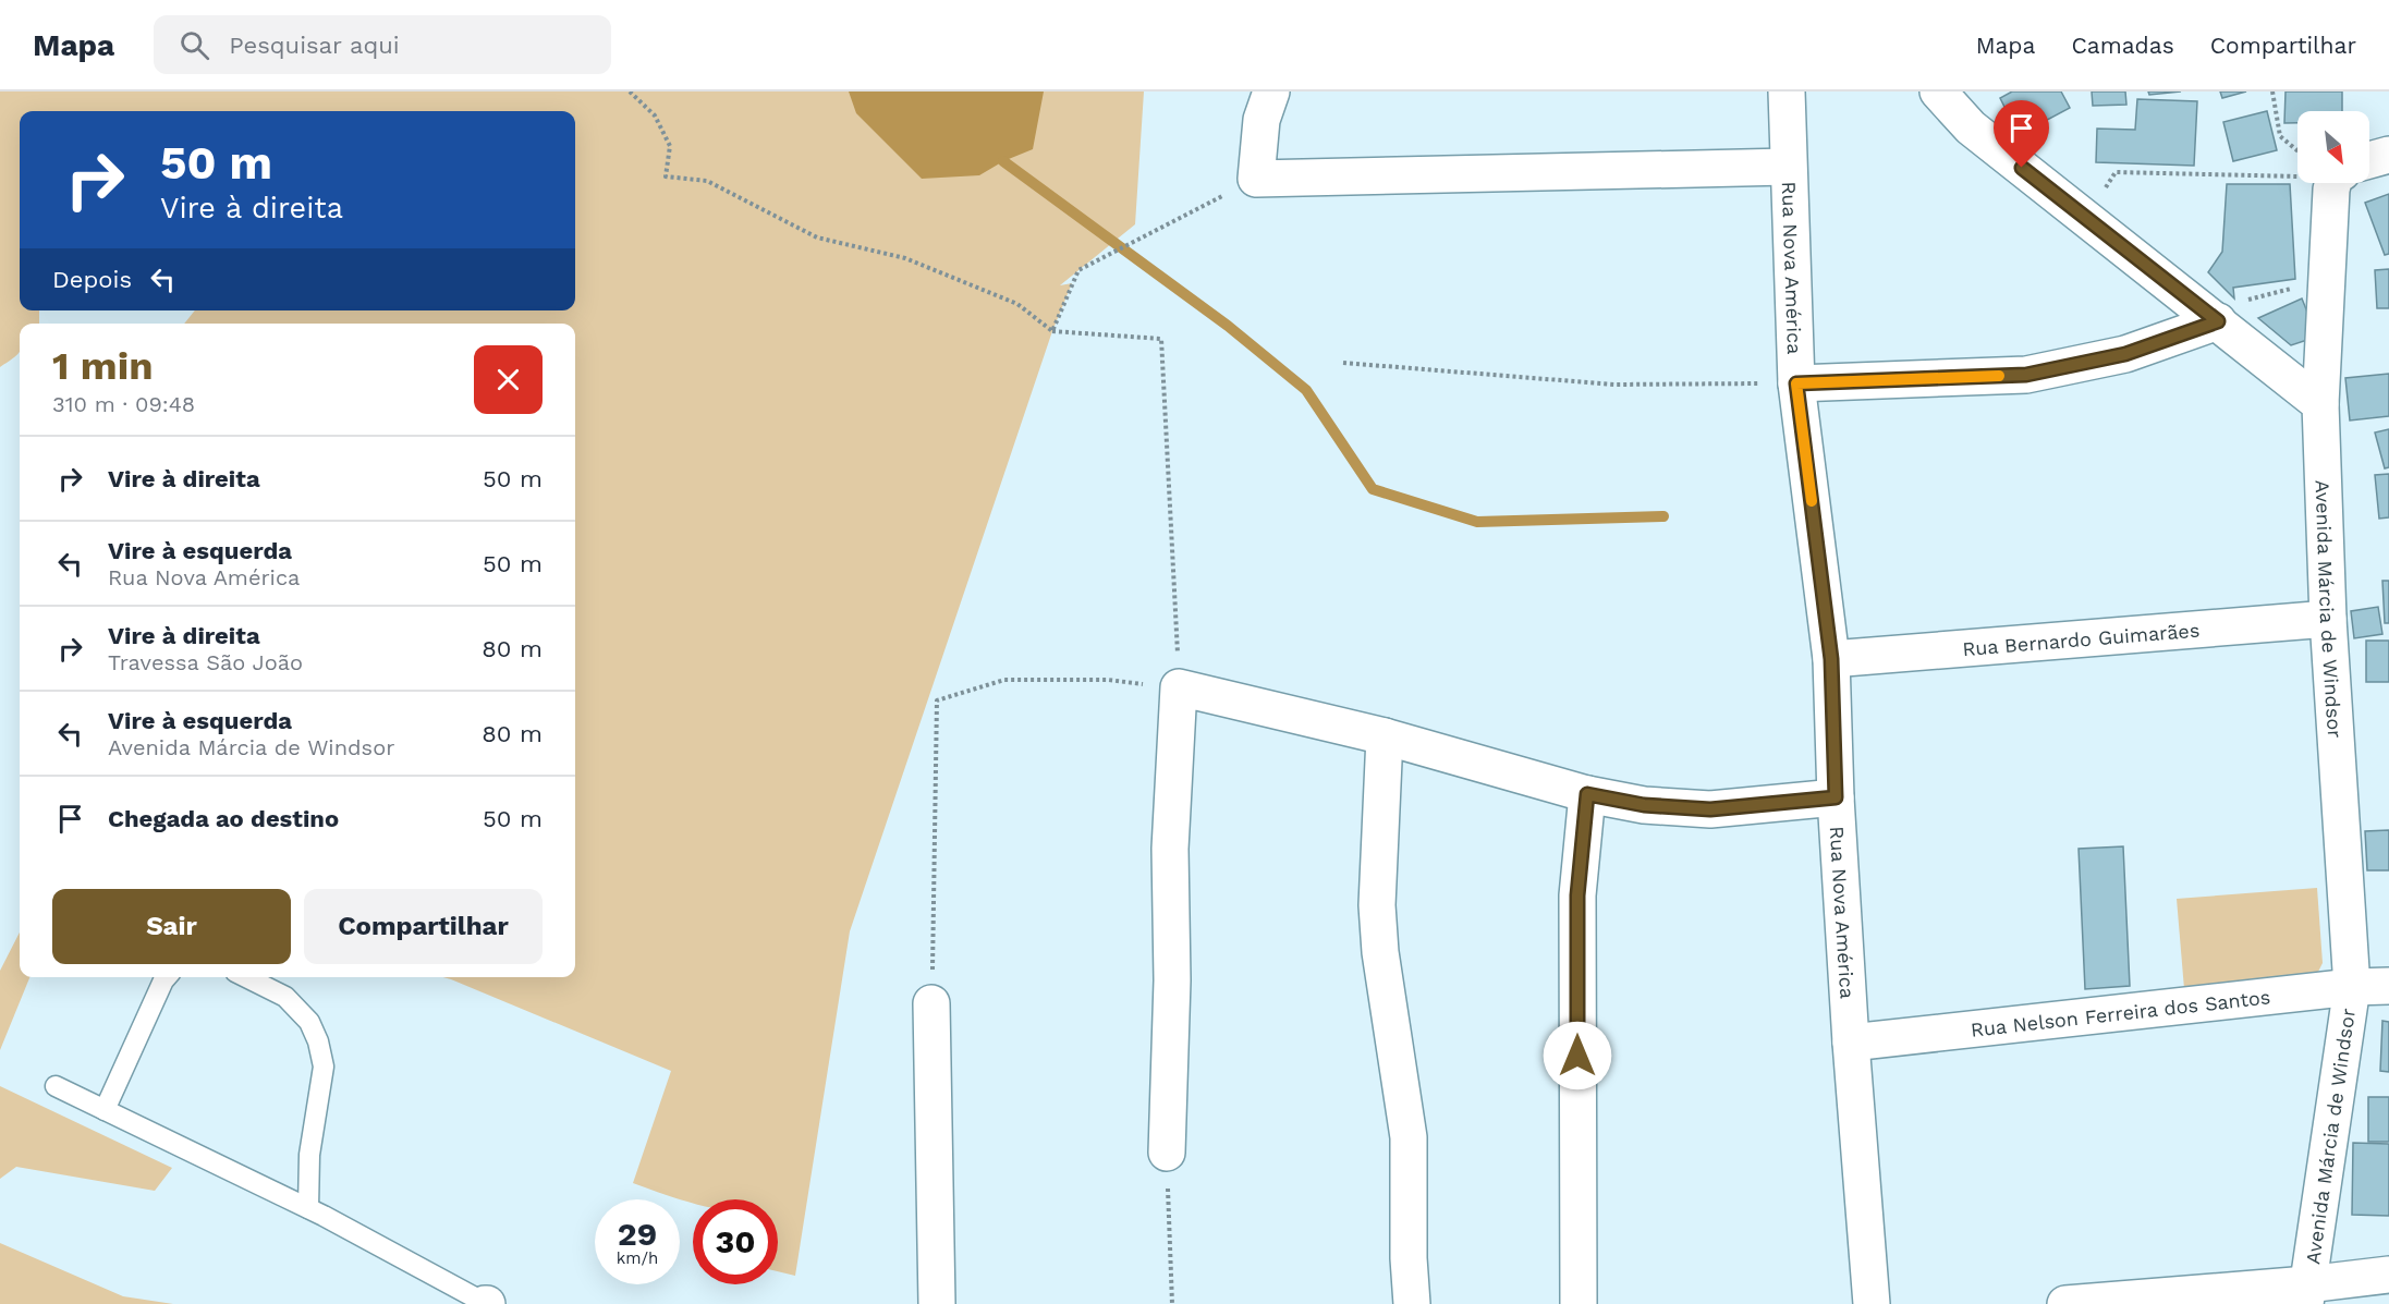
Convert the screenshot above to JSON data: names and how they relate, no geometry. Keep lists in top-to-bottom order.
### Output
{
  "streets": {
    "street": [
      "Rua Nova América",
      "Avenida Márcia de Windsor",
      "Rua Bernardo Guimarães",
      "Rua Nelson Ferreira dos Santos"
    ]
  },
  "crossings": [
    ["Rua Nova América", "Rua Bernardo Guimarães"],
    ["Rua Nova América", "Rua Nelson Ferreira dos Santos"],
    ["Avenida Márcia de Windsor", "Rua Bernardo Guimarães"],
    ["Avenida Márcia de Windsor", "Rua Nelson Ferreira dos Santos"]
  ],
  "north": "bottom right",
  "page": {
    "header": "Mapa",
    "search": "Pesquisar aqui",
    "nav": ["Mapa", "Camadas", "Compartilhar"],
    "turn": ["50 m", "Vire à direita"],
    "then": "Depois",
    "heading": ["1 min", "310 m · 09:48"],
    "list": [
      {
        "name": "Vire à direita",
        "value": "50 m"
      },
      {
        "name": "Vire à esquerda",
        "note": "Rua Nova América",
        "value": "50 m"
      },
      {
        "name": "Vire à direita",
        "note": "Travessa São João",
        "value": "80 m"
      },
      {
        "name": "Vire à esquerda",
        "note": "Avenida Márcia de Windsor",
        "value": "80 m"
      },
      {
        "name": "Chegada ao destino",
        "value": "50 m"
      }
    ],
    "buttons": ["Sair", "Compartilhar"],
    "speed": "29 km/h",
    "limit": "30"
  }
}
